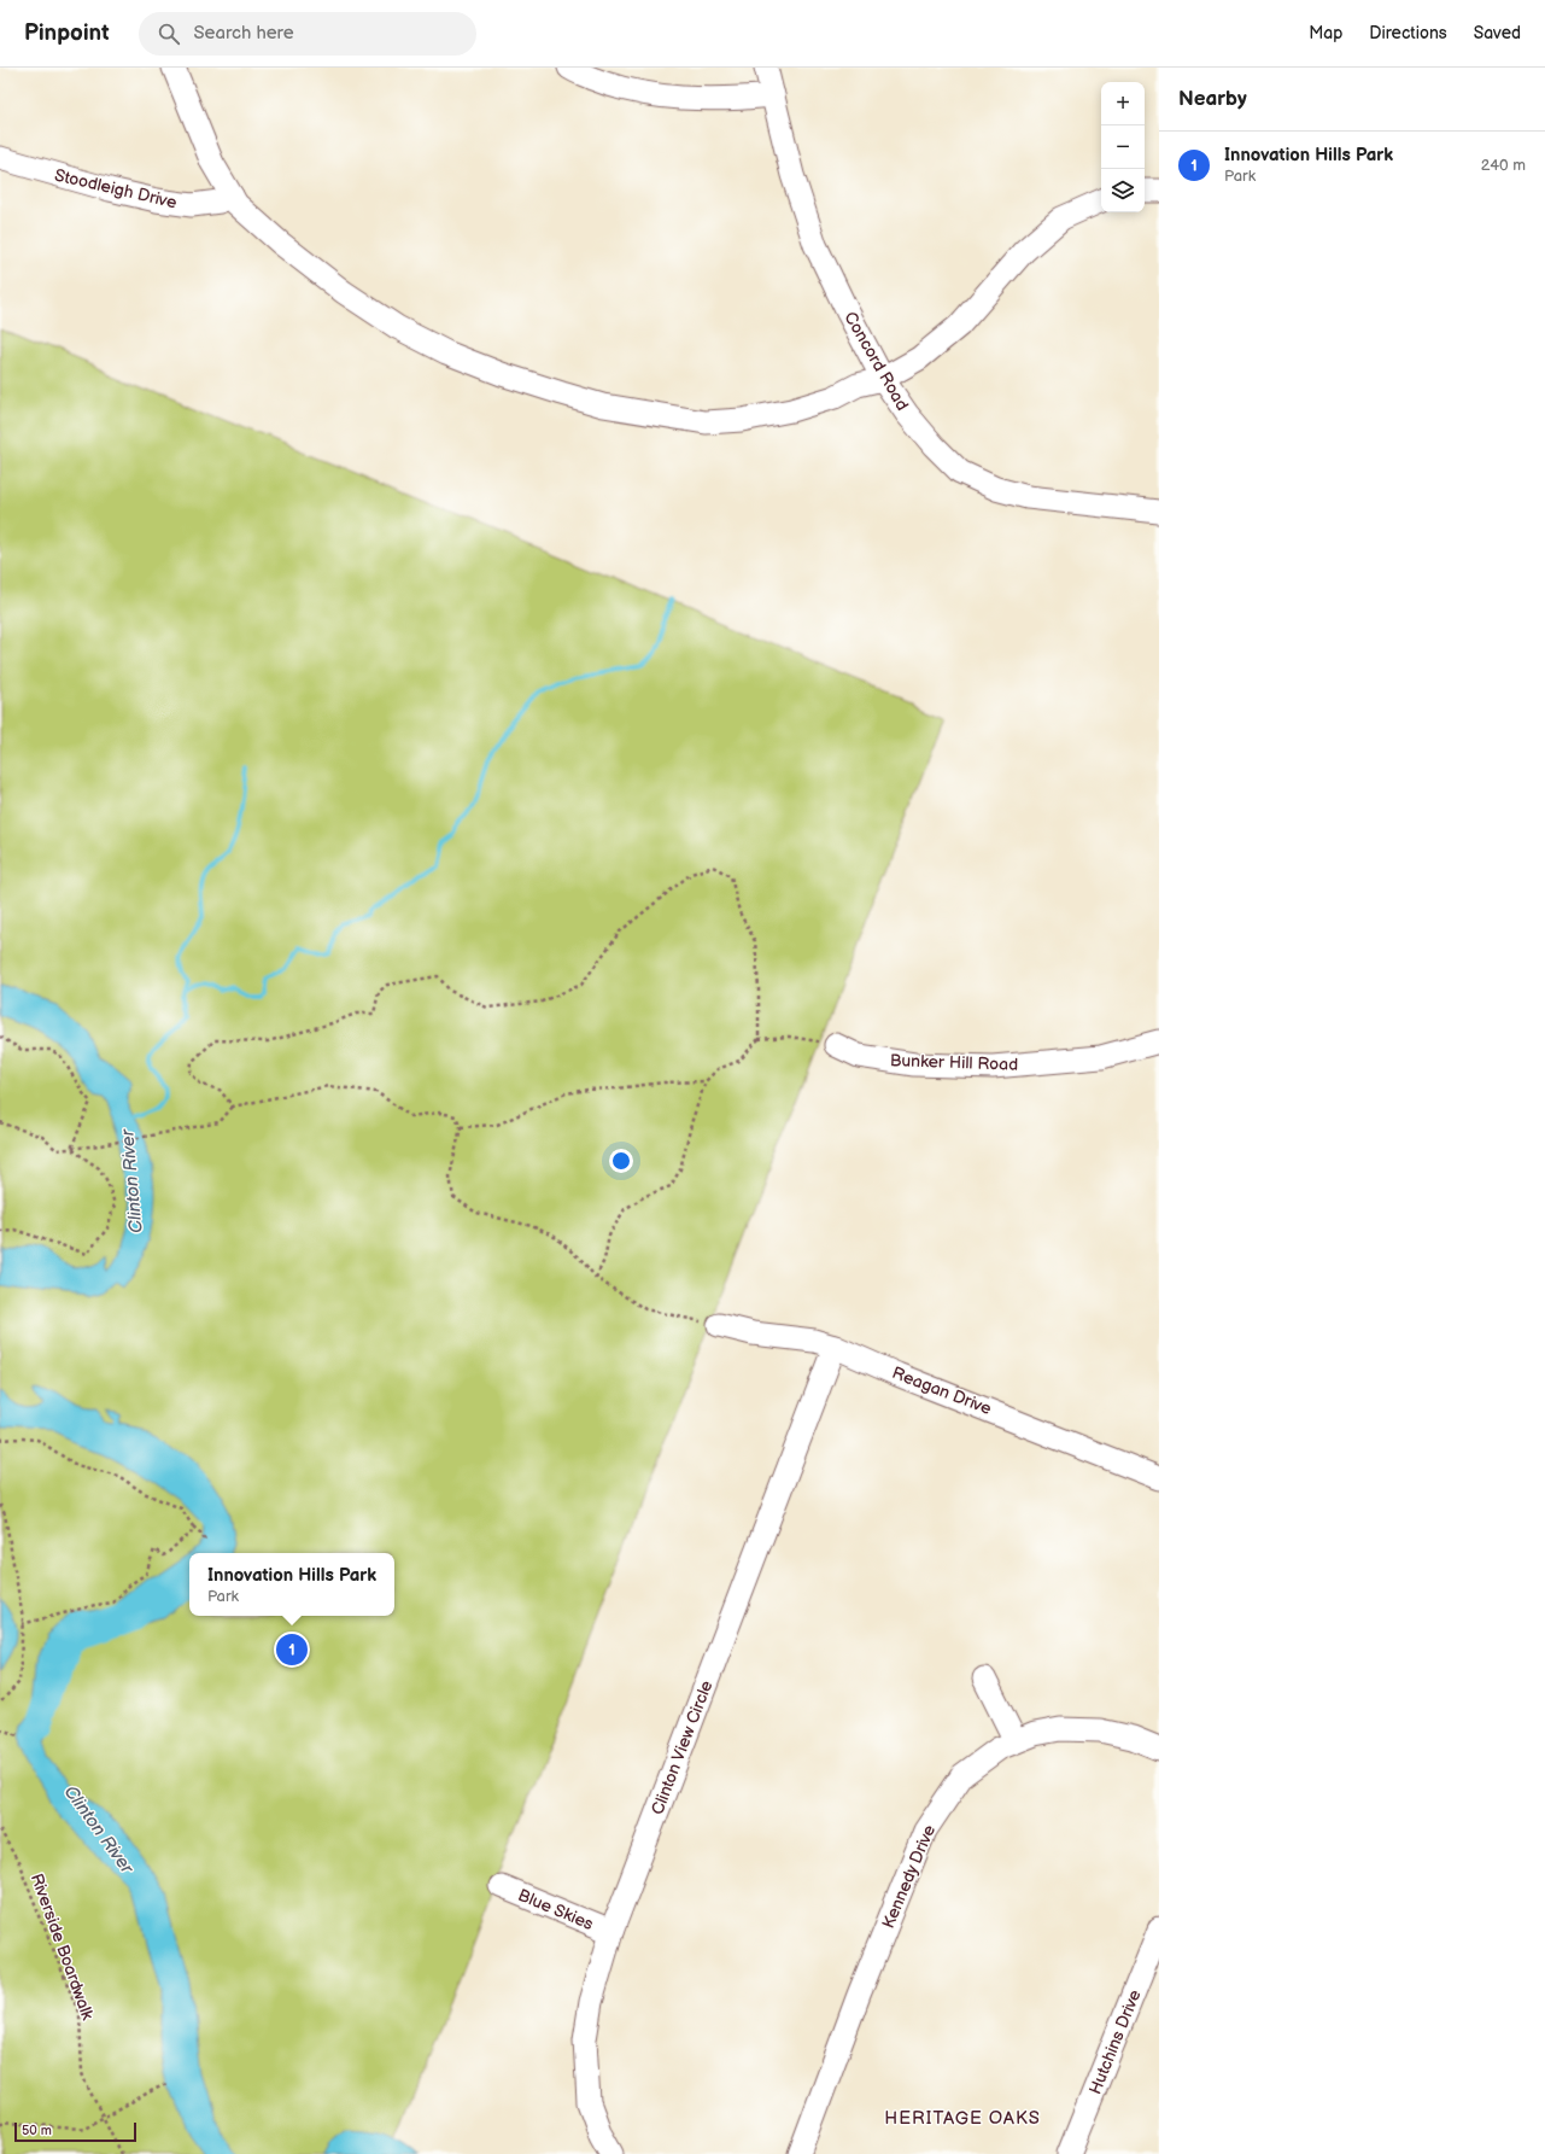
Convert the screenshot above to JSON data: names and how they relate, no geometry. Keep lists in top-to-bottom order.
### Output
{
  "streets": {
    "street": [
      "Stoodleigh Drive",
      "Concord Road",
      "Bunker Hill Road",
      "Reagan Drive",
      "Clinton View Circle",
      "Kennedy Drive",
      "Blue Skies",
      "Hutchins Drive"
    ],
    "path": ["Riverside Boardwalk"]
  },
  "crossings": [
    ["Reagan Drive", "Clinton View Circle"],
    ["Clinton View Circle", "Blue Skies"]
  ],
  "districts": ["HERITAGE OAKS"],
  "water": ["Clinton River"],
  "scale_bar": "50 m",
  "page": {
    "header": "Pinpoint",
    "search": "Search here",
    "nav": ["Map", "Directions", "Saved"],
    "heading": "Nearby",
    "map_buttons": ["+", "−"],
    "list": [
      {
        "mark": "1",
        "name": "Innovation Hills Park",
        "note": "Park",
        "value": "240 m"
      }
    ],
    "popup": ["Innovation Hills Park", "Park"],
    "pins": "1",
    "scale": "50 m"
  }
}
